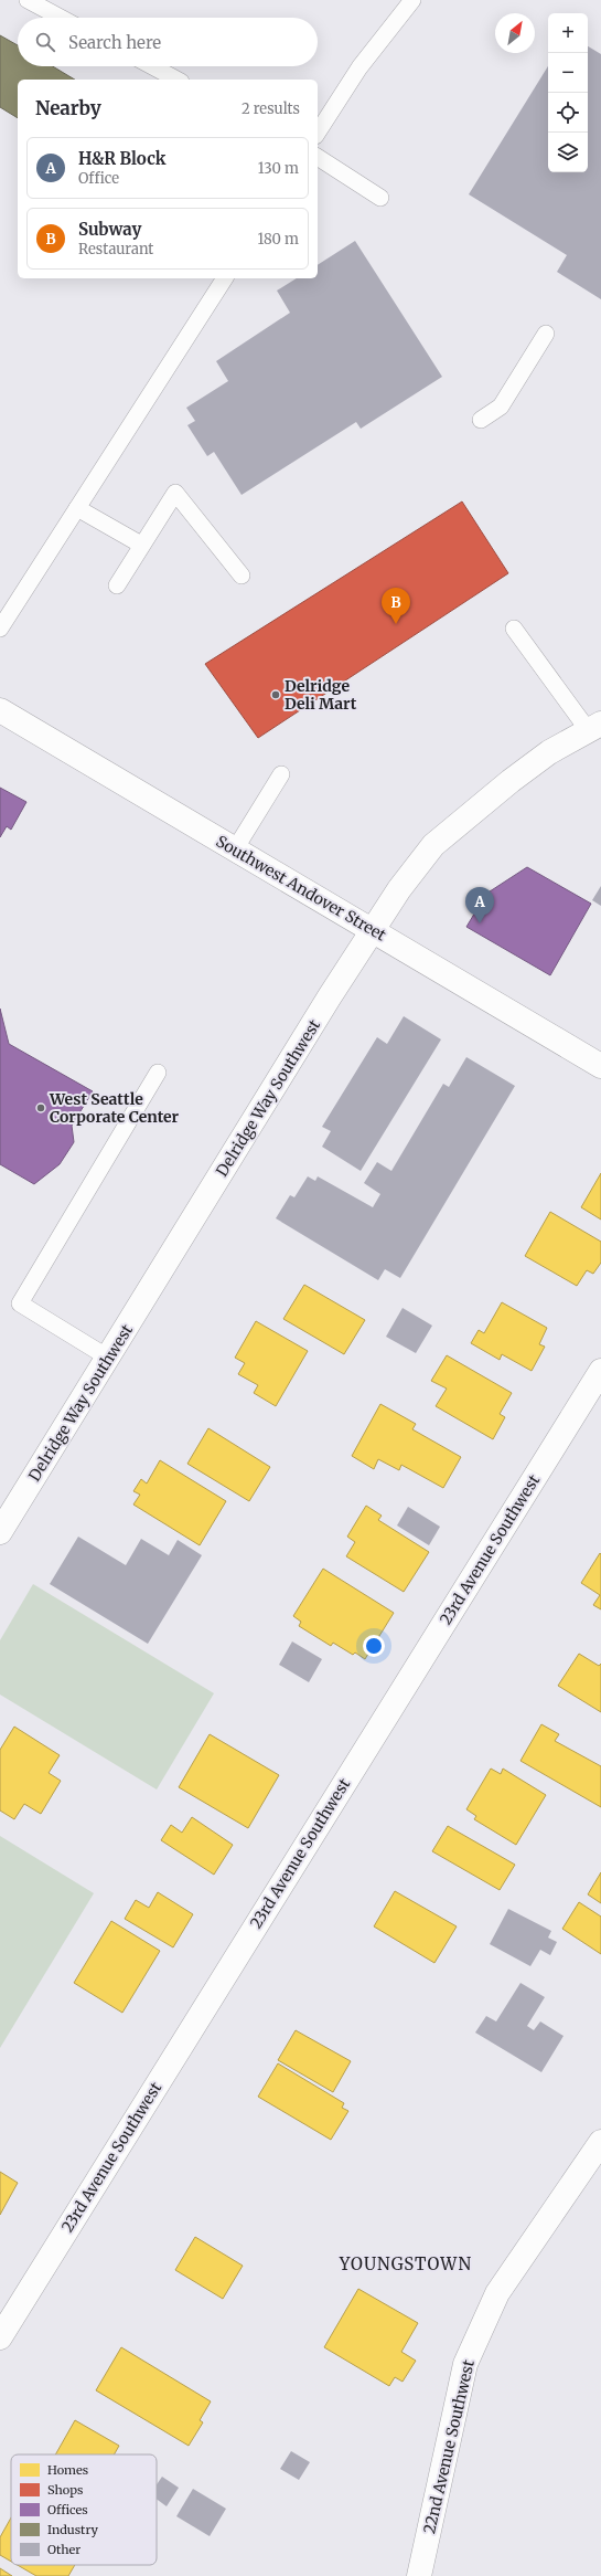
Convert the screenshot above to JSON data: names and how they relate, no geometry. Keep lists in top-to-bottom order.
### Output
{
  "streets": {
    "street": [
      "Southwest Andover Street",
      "Delridge Way Southwest",
      "23rd Avenue Southwest",
      "22nd Avenue Southwest"
    ]
  },
  "crossings": [
    ["Southwest Andover Street", "Delridge Way Southwest"]
  ],
  "districts": ["YOUNGSTOWN"],
  "places": ["Delridge Deli Mart", "West Seattle Corporate Center"],
  "legend": [
    "Homes",
    "Shops",
    "Offices",
    "Industry",
    "Other"
  ],
  "north": "top right",
  "page": {
    "map_buttons": ["+", "−"],
    "search": "Search here",
    "heading": ["Nearby", "2 results"],
    "list": [
      {
        "mark": "A",
        "name": "H&R Block",
        "note": "Office",
        "value": "130 m"
      },
      {
        "mark": "B",
        "name": "Subway",
        "note": "Restaurant",
        "value": "180 m"
      }
    ],
    "pins": ["B", "A"]
  }
}
